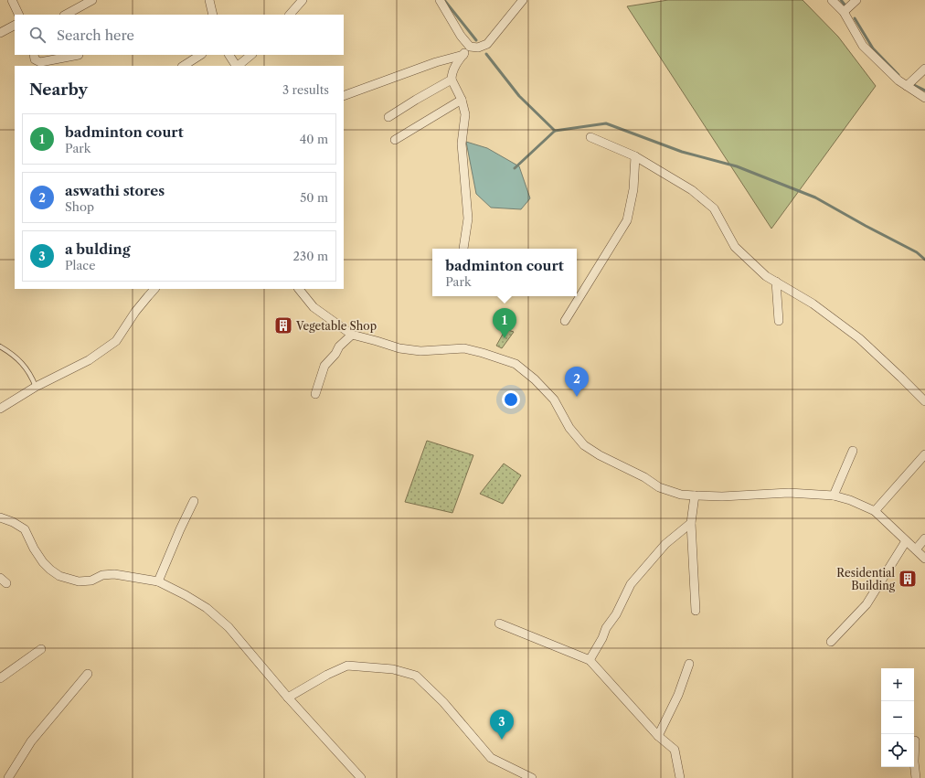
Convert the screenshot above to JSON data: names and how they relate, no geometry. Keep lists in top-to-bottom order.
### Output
{
  "places": {
    "building": ["Vegetable Shop", "Residential Building"]
  },
  "page": {
    "search": "Search here",
    "heading": ["Nearby", "3 results"],
    "list": [
      {
        "mark": "1",
        "name": "badminton court",
        "note": "Park",
        "value": "40 m"
      },
      {
        "mark": "2",
        "name": "aswathi stores",
        "note": "Shop",
        "value": "50 m"
      },
      {
        "mark": "3",
        "name": "a bulding",
        "note": "Place",
        "value": "230 m"
      }
    ],
    "popup": ["badminton court", "Park"],
    "pins": ["1", "2", "3"],
    "map_buttons": ["+", "−"]
  }
}
